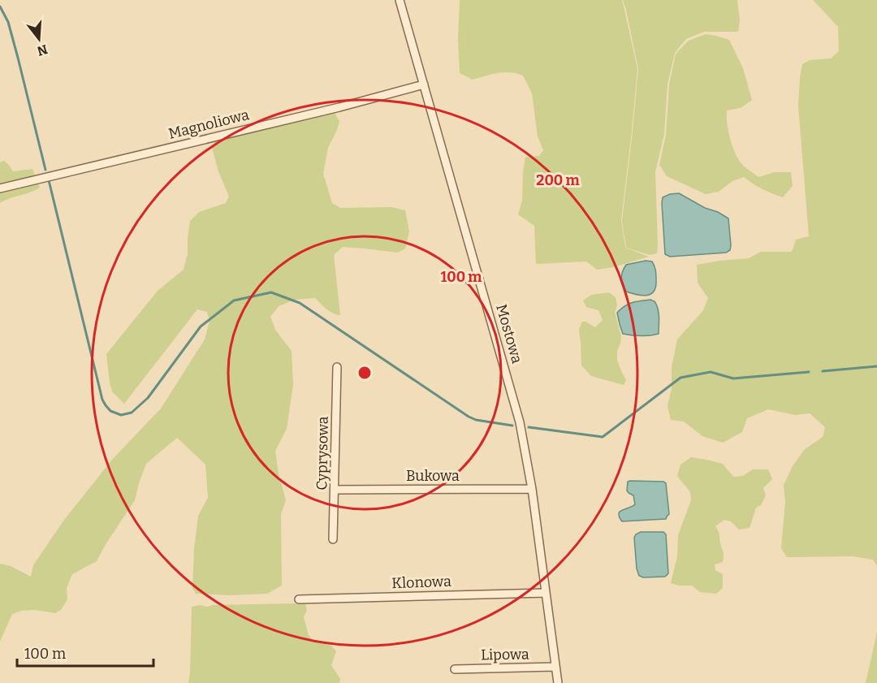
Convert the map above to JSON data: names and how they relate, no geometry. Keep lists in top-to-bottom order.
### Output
{
  "streets": {
    "street": [
      "Magnoliowa",
      "Mostowa",
      "Cyprysowa",
      "Bukowa",
      "Klonowa",
      "Lipowa"
    ]
  },
  "crossings": [
    ["Magnoliowa", "Mostowa"],
    ["Mostowa", "Bukowa"],
    ["Mostowa", "Klonowa"],
    ["Mostowa", "Lipowa"],
    ["Cyprysowa", "Bukowa"]
  ],
  "scale_bar": "100 m",
  "north": "bottom",
  "rings": ["200 m", "100 m"]
}
